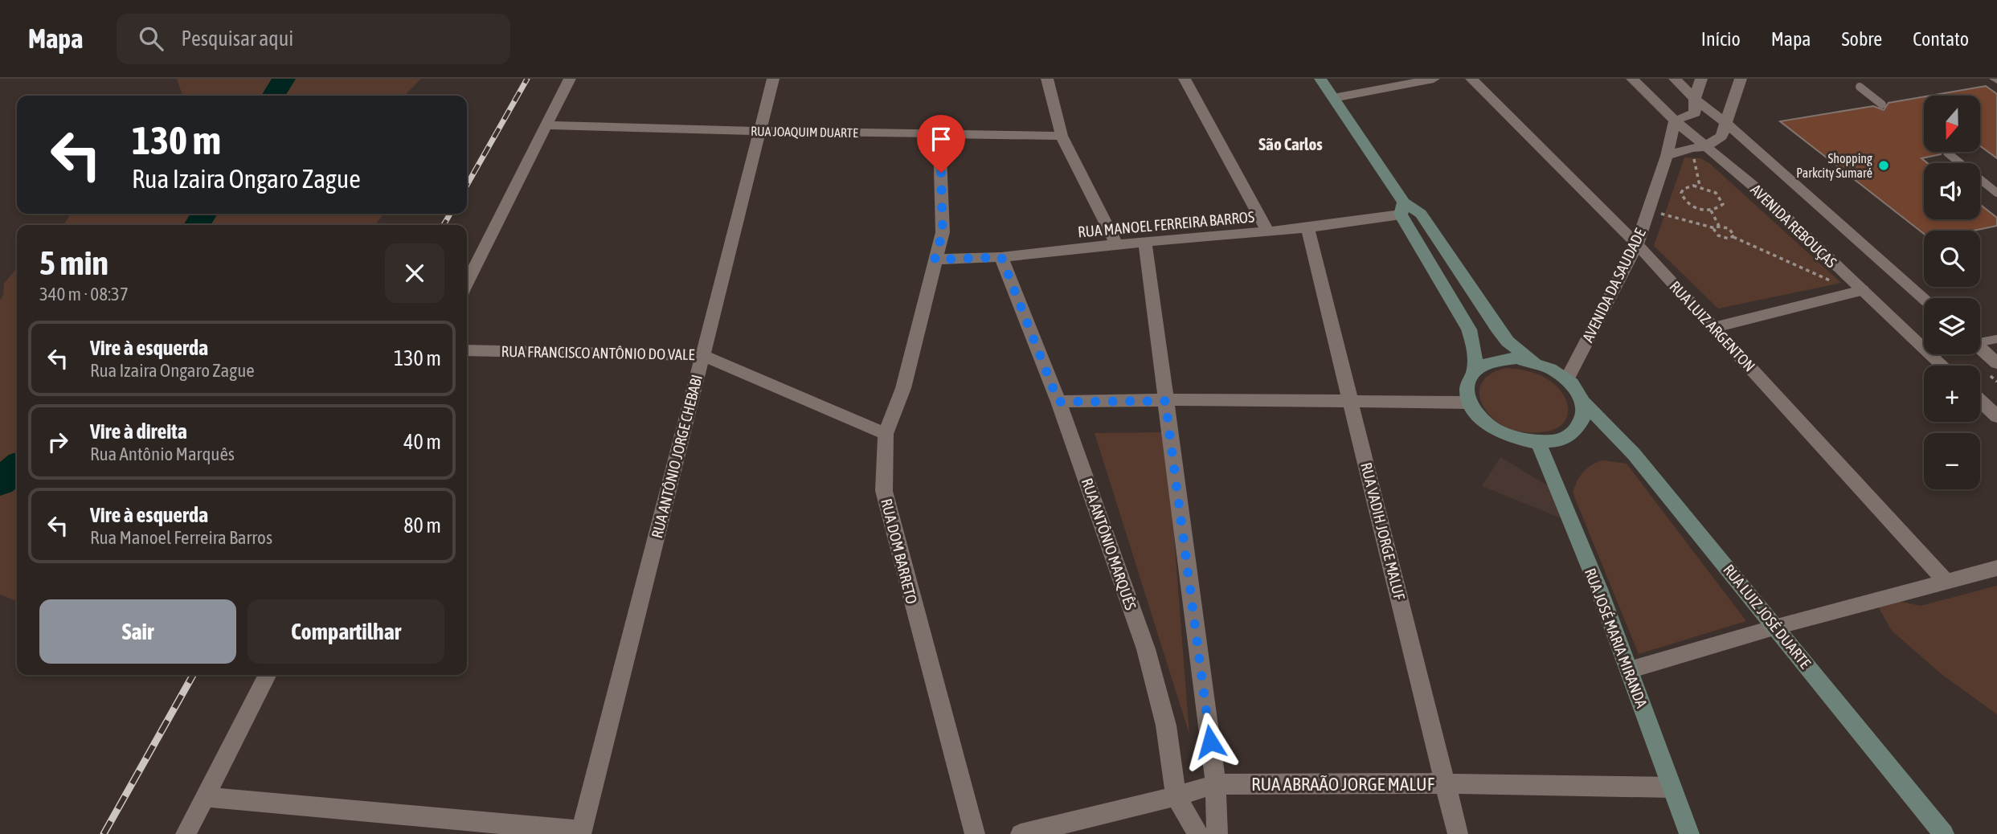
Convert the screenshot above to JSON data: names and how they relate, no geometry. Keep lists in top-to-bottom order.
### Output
{
  "streets": {
    "main road": ["RUA LUIZ JOSÉ DUARTE", "RUA JOSÉ MARIA MIRANDA"],
    "street": [
      "RUA JOAQUIM DUARTE",
      "RUA MANOEL FERREIRA BARROS",
      "AVENIDA REBOUÇAS",
      "AVENIDA DA SAUDADE",
      "RUA LUIZ ARGENTON",
      "RUA FRANCISCO ANTÔNIO DO VALE",
      "RUA ANTÔNIO JORGE CHEBABI",
      "RUA VADIH JORGE MALUF",
      "RUA ANTÔNIO MARQUÊS",
      "RUA DOM BARRETO",
      "RUA ABRAÃO JORGE MALUF"
    ]
  },
  "crossings": [
    ["RUA JOAQUIM DUARTE", "RUA ANTÔNIO JORGE CHEBABI"],
    ["RUA JOAQUIM DUARTE", "RUA DOM BARRETO"],
    ["RUA MANOEL FERREIRA BARROS", "RUA VADIH JORGE MALUF"],
    ["RUA MANOEL FERREIRA BARROS", "RUA ANTÔNIO MARQUÊS"],
    ["RUA MANOEL FERREIRA BARROS", "RUA DOM BARRETO"],
    ["AVENIDA REBOUÇAS", "AVENIDA DA SAUDADE"],
    ["AVENIDA DA SAUDADE", "RUA LUIZ ARGENTON"],
    ["AVENIDA DA SAUDADE", "RUA LUIZ JOSÉ DUARTE"],
    ["AVENIDA DA SAUDADE", "RUA JOSÉ MARIA MIRANDA"],
    ["RUA FRANCISCO ANTÔNIO DO VALE", "RUA ANTÔNIO JORGE CHEBABI"],
    ["RUA FRANCISCO ANTÔNIO DO VALE", "RUA DOM BARRETO"],
    ["RUA VADIH JORGE MALUF", "RUA ABRAÃO JORGE MALUF"],
    ["RUA ANTÔNIO MARQUÊS", "RUA ABRAÃO JORGE MALUF"],
    ["RUA LUIZ JOSÉ DUARTE", "RUA JOSÉ MARIA MIRANDA"],
    ["RUA JOSÉ MARIA MIRANDA", "RUA ABRAÃO JORGE MALUF"]
  ],
  "districts": ["São Carlos"],
  "places": ["Shopping Parkcity Sumaré"],
  "north": "bottom",
  "page": {
    "header": "Mapa",
    "search": "Pesquisar aqui",
    "nav": [
      "Início",
      "Mapa",
      "Sobre",
      "Contato"
    ],
    "map_buttons": ["+", "−"],
    "turn": ["130 m", "Rua Izaira Ongaro Zague"],
    "heading": ["5 min", "340 m · 08:37"],
    "list": [
      {
        "name": "Vire à esquerda",
        "note": "Rua Izaira Ongaro Zague",
        "value": "130 m"
      },
      {
        "name": "Vire à direita",
        "note": "Rua Antônio Marquês",
        "value": "40 m"
      },
      {
        "name": "Vire à esquerda",
        "note": "Rua Manoel Ferreira Barros",
        "value": "80 m"
      }
    ],
    "buttons": ["Sair", "Compartilhar"]
  }
}
